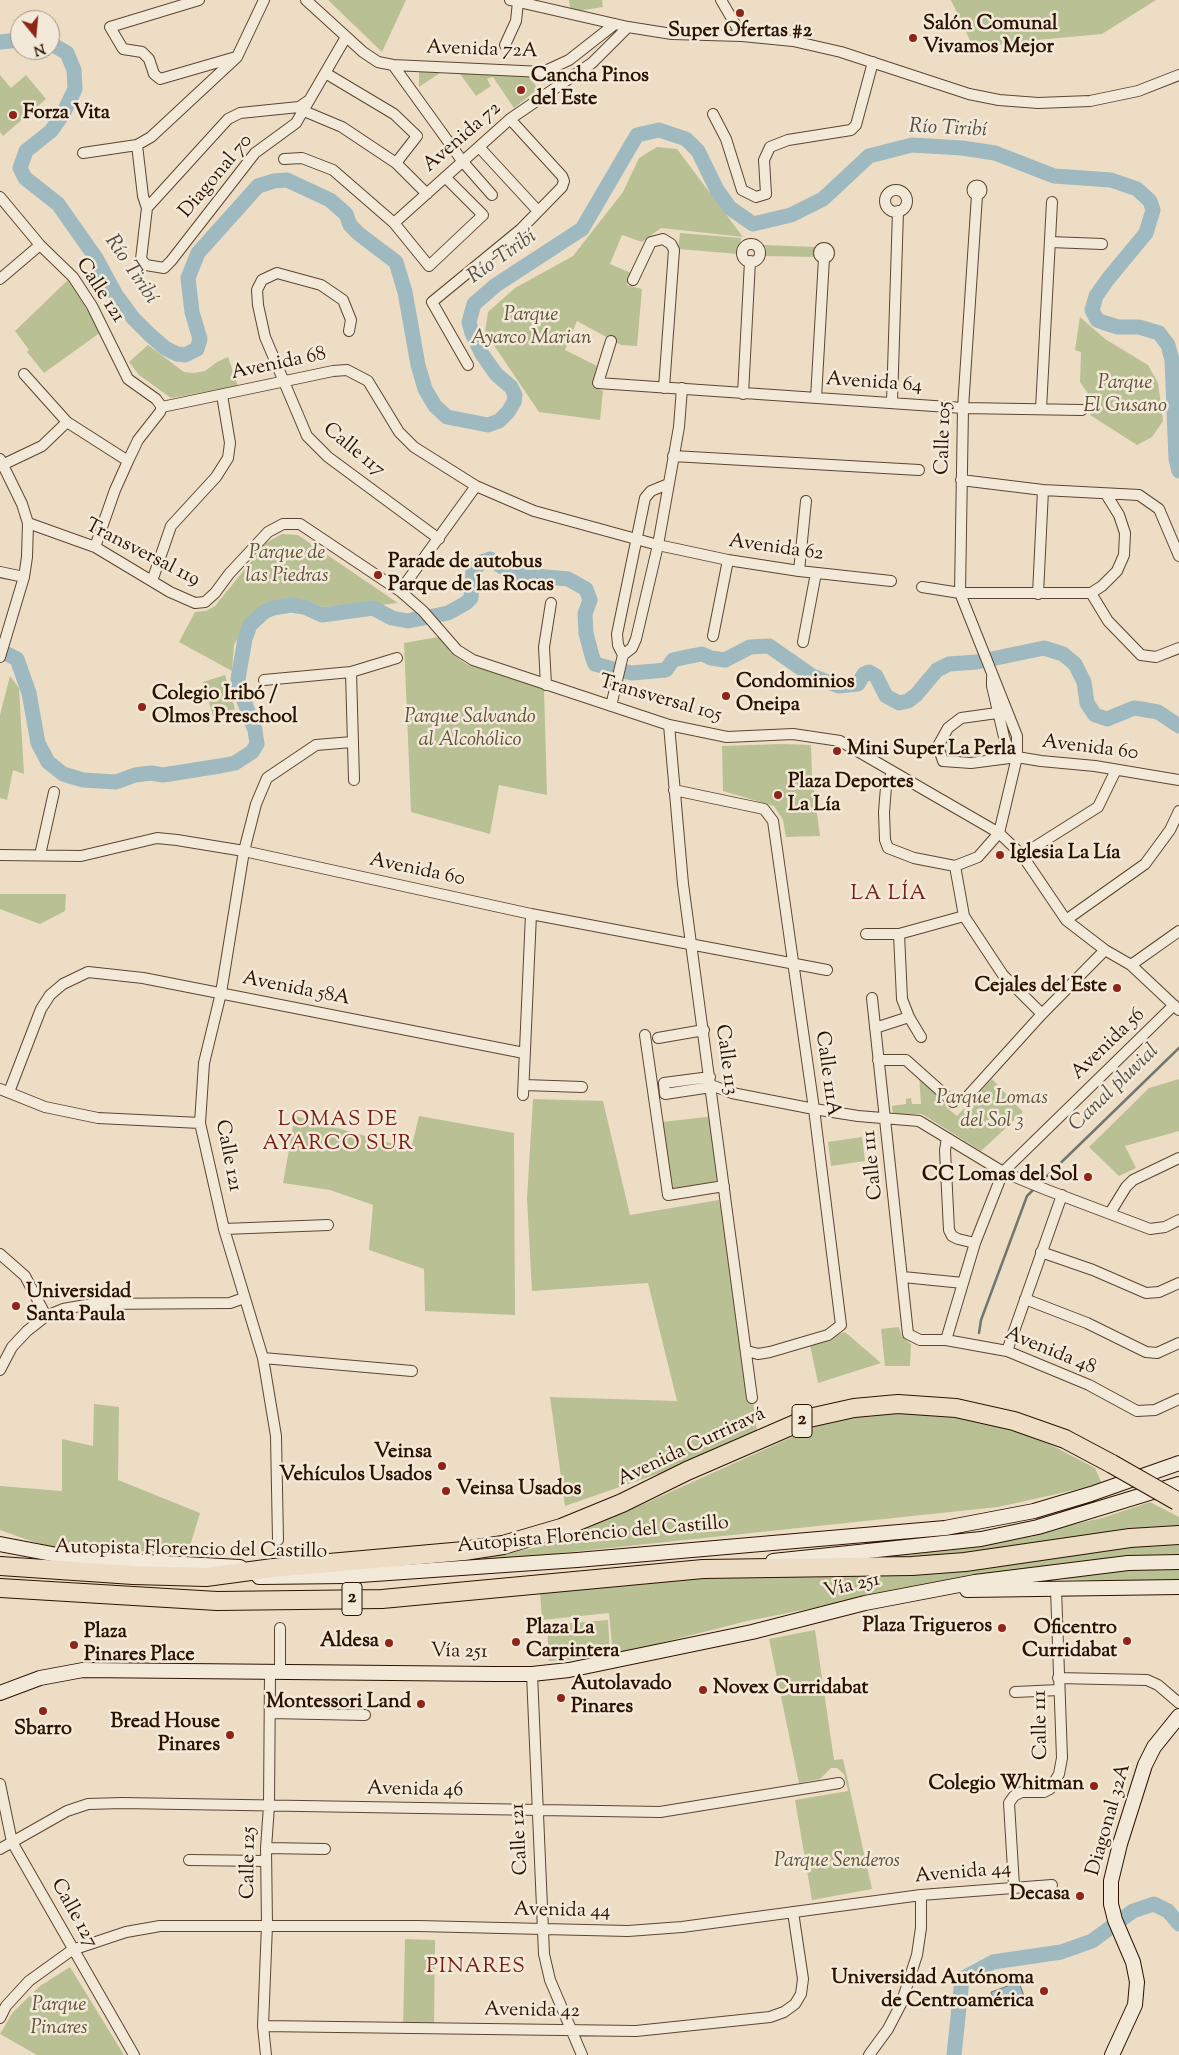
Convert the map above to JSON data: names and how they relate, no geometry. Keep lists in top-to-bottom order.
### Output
{
  "streets": {
    "highway": ["2", "Avenida Curriravá", "Autopista Florencio del Castillo"],
    "main road": ["Vía 251", "Diagonal 32A"],
    "street": [
      "Avenida 72A",
      "Avenida 72",
      "Diagonal 70",
      "Calle 121",
      "Avenida 68",
      "Avenida 64",
      "Calle 105",
      "Calle 117",
      "Avenida 62",
      "Transversal 119",
      "Transversal 105",
      "Avenida 60",
      "Avenida 58A",
      "Avenida 56",
      "Calle 113",
      "Calle 111A",
      "Calle 111",
      "Avenida 48",
      "Avenida 46",
      "Calle 125",
      "Avenida 44",
      "Calle 127",
      "Avenida 42"
    ]
  },
  "crossings": [
    ["Calle 121", "Avenida 68"],
    ["Calle 121", "Avenida 60"],
    ["Calle 121", "Avenida 58A"],
    ["Calle 121", "Vía 251"],
    ["Calle 121", "Avenida 46"],
    ["Calle 121", "Avenida 44"],
    ["Calle 121", "Avenida 42"],
    ["Avenida 68", "Calle 117"],
    ["Avenida 68", "Avenida 62"],
    ["Avenida 64", "Calle 105"],
    ["Calle 105", "Transversal 105"],
    ["Calle 105", "Avenida 60"],
    ["Transversal 119", "Transversal 105"],
    ["Transversal 105", "Calle 113"],
    ["Avenida 60", "Calle 113"],
    ["Avenida 60", "Calle 111A"],
    ["Calle 113", "Calle 111A"],
    ["Calle 111", "Avenida 48"],
    ["Calle 111", "Vía 251"],
    ["Calle 111", "Avenida 44"],
    ["2", "Autopista Florencio del Castillo"],
    ["Avenida Curriravá", "Autopista Florencio del Castillo"],
    ["Vía 251", "Calle 125"],
    ["Avenida 46", "Calle 125"],
    ["Avenida 46", "Calle 127"],
    ["Calle 125", "Avenida 44"],
    ["Calle 125", "Avenida 42"],
    ["Avenida 44", "Calle 127"],
    ["Avenida 44", "Avenida 42"]
  ],
  "districts": ["LA LÍA", "LOMAS DE AYARCO SUR", "PINARES"],
  "water": ["Río Tiribí", "Canal pluvial"],
  "parks": [
    "Parque Ayarco Marian",
    "Parque El Gusano",
    "Parque de las Piedras",
    "Parque Salvando al Alcohólico",
    "Parque Lomas del Sol 3",
    "Parque Senderos",
    "Parque Pinares"
  ],
  "places": [
    "Super Ofertas #2",
    "Salón Comunal Vivamos Mejor",
    "Cancha Pinos del Este",
    "Forza Vita",
    "Parade de autobus Parque de las Rocas",
    "Condominios Oneipa",
    "Colegio Iribó / Olmos Preschool",
    "Mini Super La Perla",
    "Plaza Deportes La Lía",
    "Iglesia La Lía",
    "Cejales del Este",
    "CC Lomas del Sol",
    "Universidad Santa Paula",
    "Veinsa Vehículos Usados",
    "Veinsa Usados",
    "Plaza Trigueros",
    "Oficentro Curridabat",
    "Plaza La Carpintera",
    "Aldesa",
    "Plaza Pinares Place",
    "Novex Curridabat",
    "Autolavado Pinares",
    "Montessori Land",
    "Sbarro",
    "Bread House Pinares",
    "Colegio Whitman",
    "Decasa",
    "Universidad Autónoma de Centroamérica"
  ],
  "north": "bottom"
}
